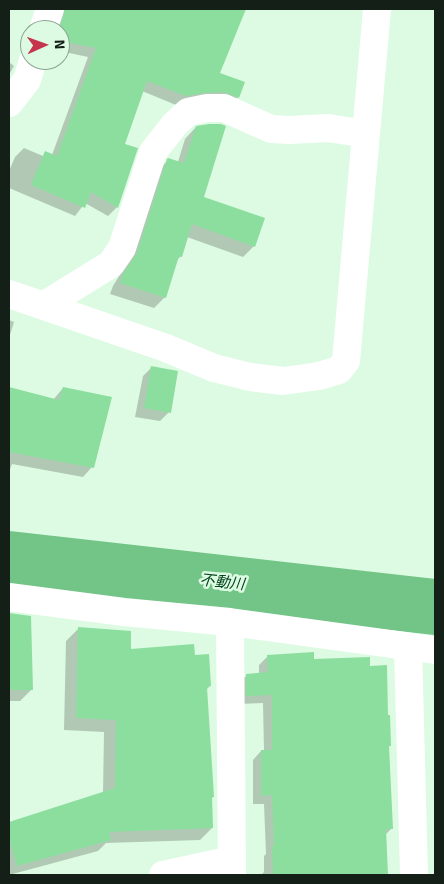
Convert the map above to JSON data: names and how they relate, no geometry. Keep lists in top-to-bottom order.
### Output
{
  "water": ["不動川"],
  "north": "right"
}
